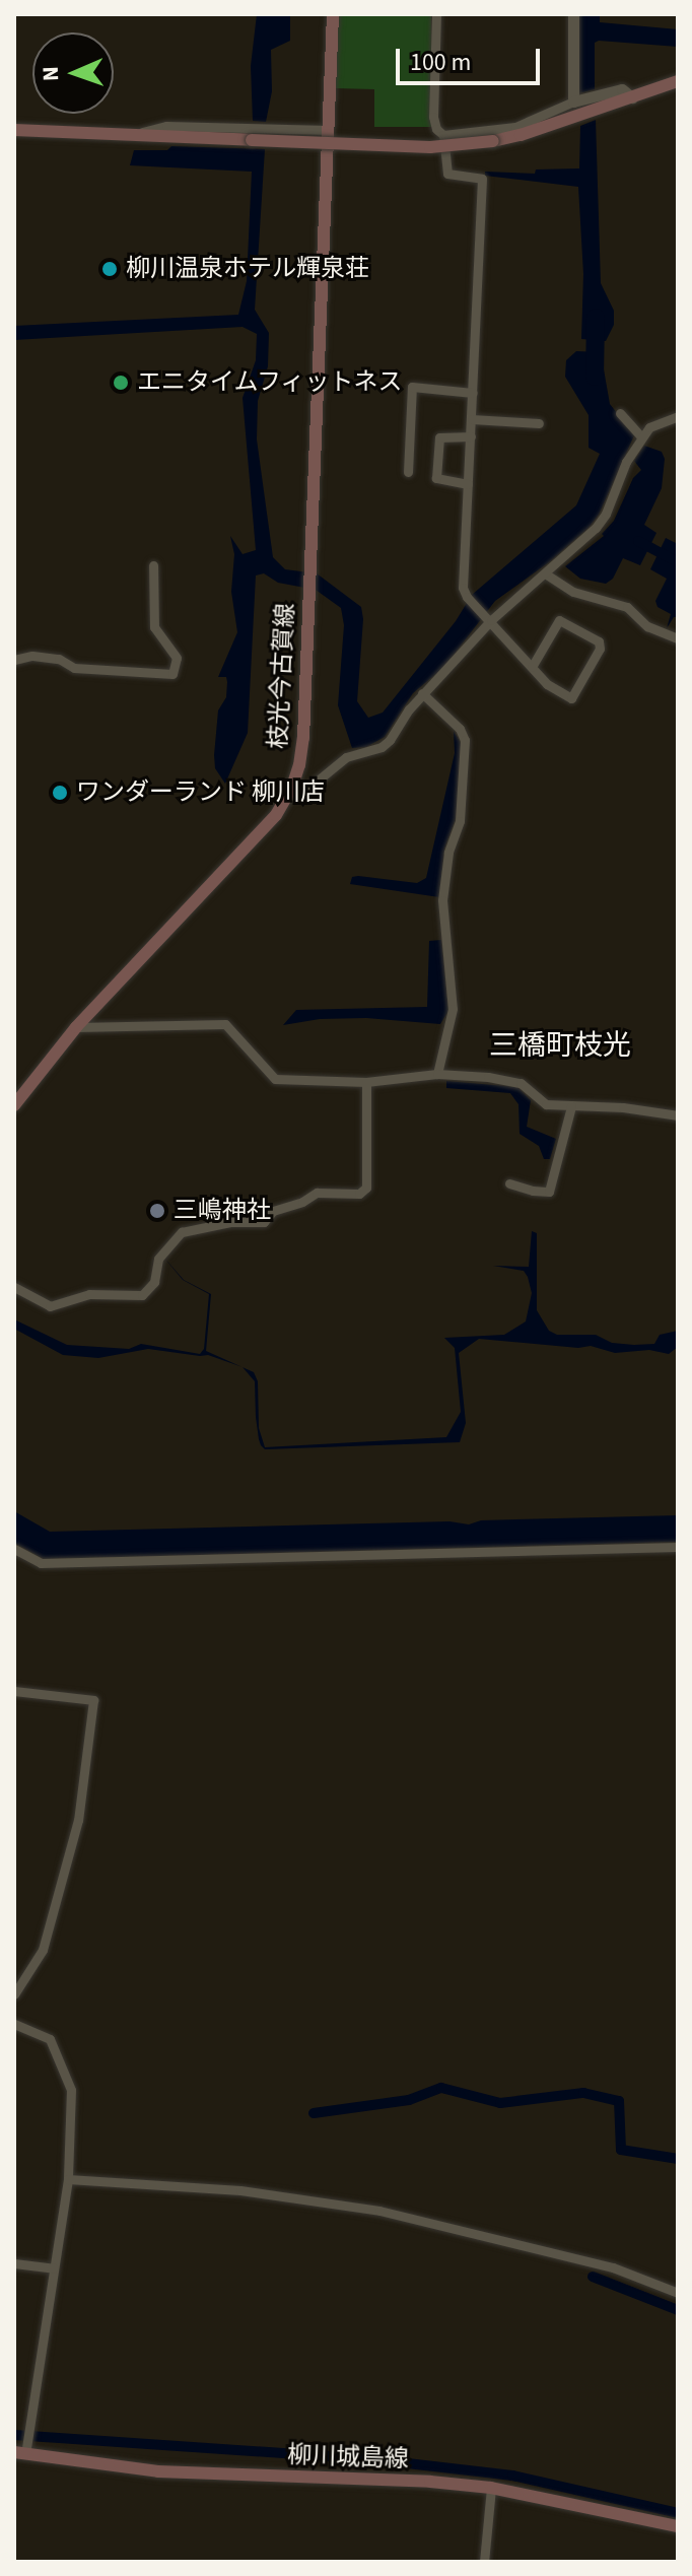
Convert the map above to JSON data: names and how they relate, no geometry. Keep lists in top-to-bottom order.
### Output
{
  "streets": {
    "main road": ["枝光今古賀線", "柳川城島線"]
  },
  "districts": ["三橋町枝光"],
  "places": [
    "柳川温泉ホテル輝泉荘",
    "エニタイムフィットネス",
    "ワンダーランド 柳川店",
    "三嶋神社"
  ],
  "scale_bar": "100 m",
  "north": "left"
}
